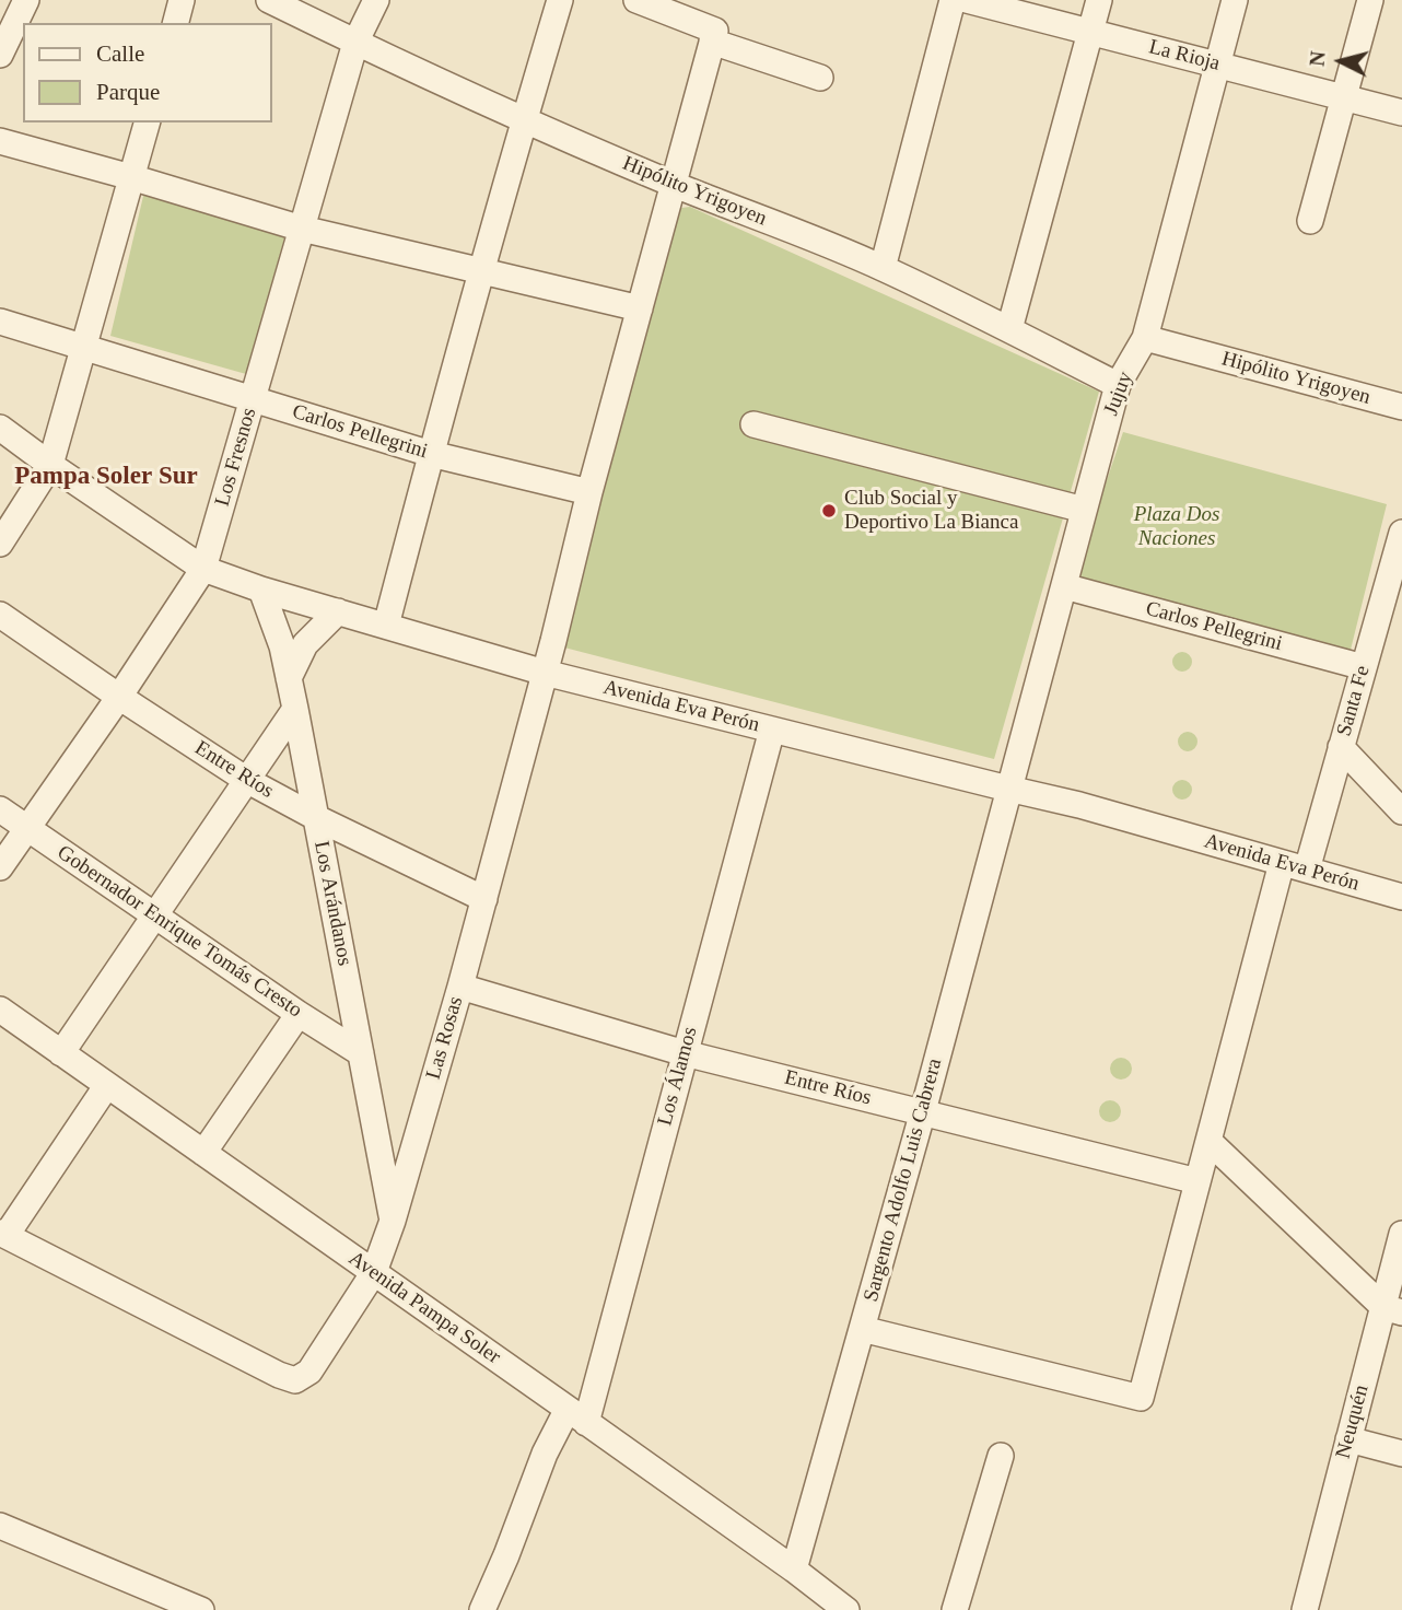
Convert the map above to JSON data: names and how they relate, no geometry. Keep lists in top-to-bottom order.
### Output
{
  "streets": {
    "street": [
      "La Rioja",
      "Hipólito Yrigoyen",
      "Jujuy",
      "Carlos Pellegrini",
      "Los Fresnos",
      "Santa Fe",
      "Avenida Eva Perón",
      "Entre Ríos",
      "Los Arándanos",
      "Gobernador Enrique Tomás Cresto",
      "Las Rosas",
      "Los Álamos",
      "Sargento Adolfo Luis Cabrera",
      "Avenida Pampa Soler",
      "Neuquén"
    ]
  },
  "crossings": [
    ["La Rioja", "Jujuy"],
    ["Hipólito Yrigoyen", "Jujuy"],
    ["Hipólito Yrigoyen", "Los Fresnos"],
    ["Hipólito Yrigoyen", "Las Rosas"],
    ["Jujuy", "Carlos Pellegrini"],
    ["Jujuy", "Avenida Eva Perón"],
    ["Jujuy", "Sargento Adolfo Luis Cabrera"],
    ["Carlos Pellegrini", "Los Fresnos"],
    ["Carlos Pellegrini", "Santa Fe"],
    ["Carlos Pellegrini", "Las Rosas"],
    ["Los Fresnos", "Avenida Eva Perón"],
    ["Los Fresnos", "Entre Ríos"],
    ["Los Fresnos", "Gobernador Enrique Tomás Cresto"],
    ["Santa Fe", "Avenida Eva Perón"],
    ["Avenida Eva Perón", "Los Arándanos"],
    ["Avenida Eva Perón", "Las Rosas"],
    ["Avenida Eva Perón", "Los Álamos"],
    ["Avenida Eva Perón", "Sargento Adolfo Luis Cabrera"],
    ["Entre Ríos", "Los Arándanos"],
    ["Entre Ríos", "Las Rosas"],
    ["Entre Ríos", "Los Álamos"],
    ["Entre Ríos", "Sargento Adolfo Luis Cabrera"],
    ["Los Arándanos", "Gobernador Enrique Tomás Cresto"],
    ["Los Arándanos", "Las Rosas"],
    ["Las Rosas", "Avenida Pampa Soler"],
    ["Los Álamos", "Avenida Pampa Soler"],
    ["Sargento Adolfo Luis Cabrera", "Avenida Pampa Soler"]
  ],
  "districts": ["Pampa Soler Sur"],
  "parks": ["Plaza Dos Naciones"],
  "places": ["Club Social y Deportivo La Bianca"],
  "legend": ["Calle", "Parque"],
  "north": "left"
}
